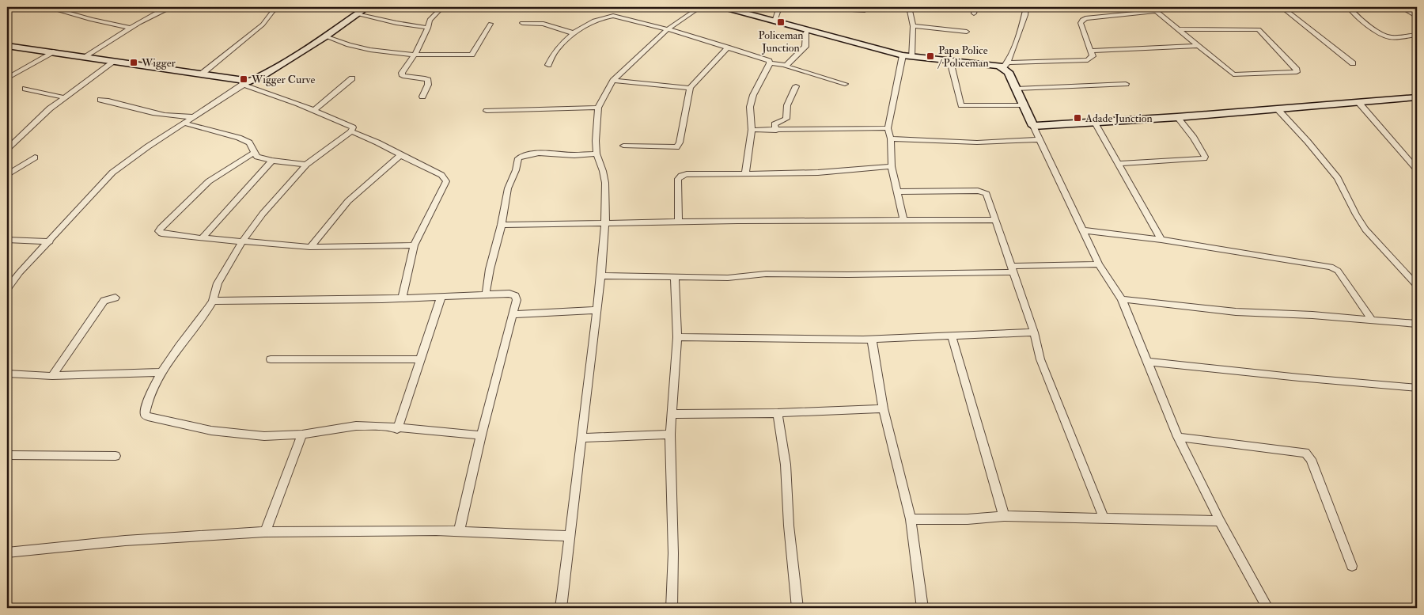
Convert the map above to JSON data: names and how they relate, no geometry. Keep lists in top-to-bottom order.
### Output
{
  "places": {
    "transit": [
      "Policeman Junction",
      "Papa Police / Policeman",
      "Wigger",
      "Wigger Curve",
      "Adade Junction"
    ]
  }
}
